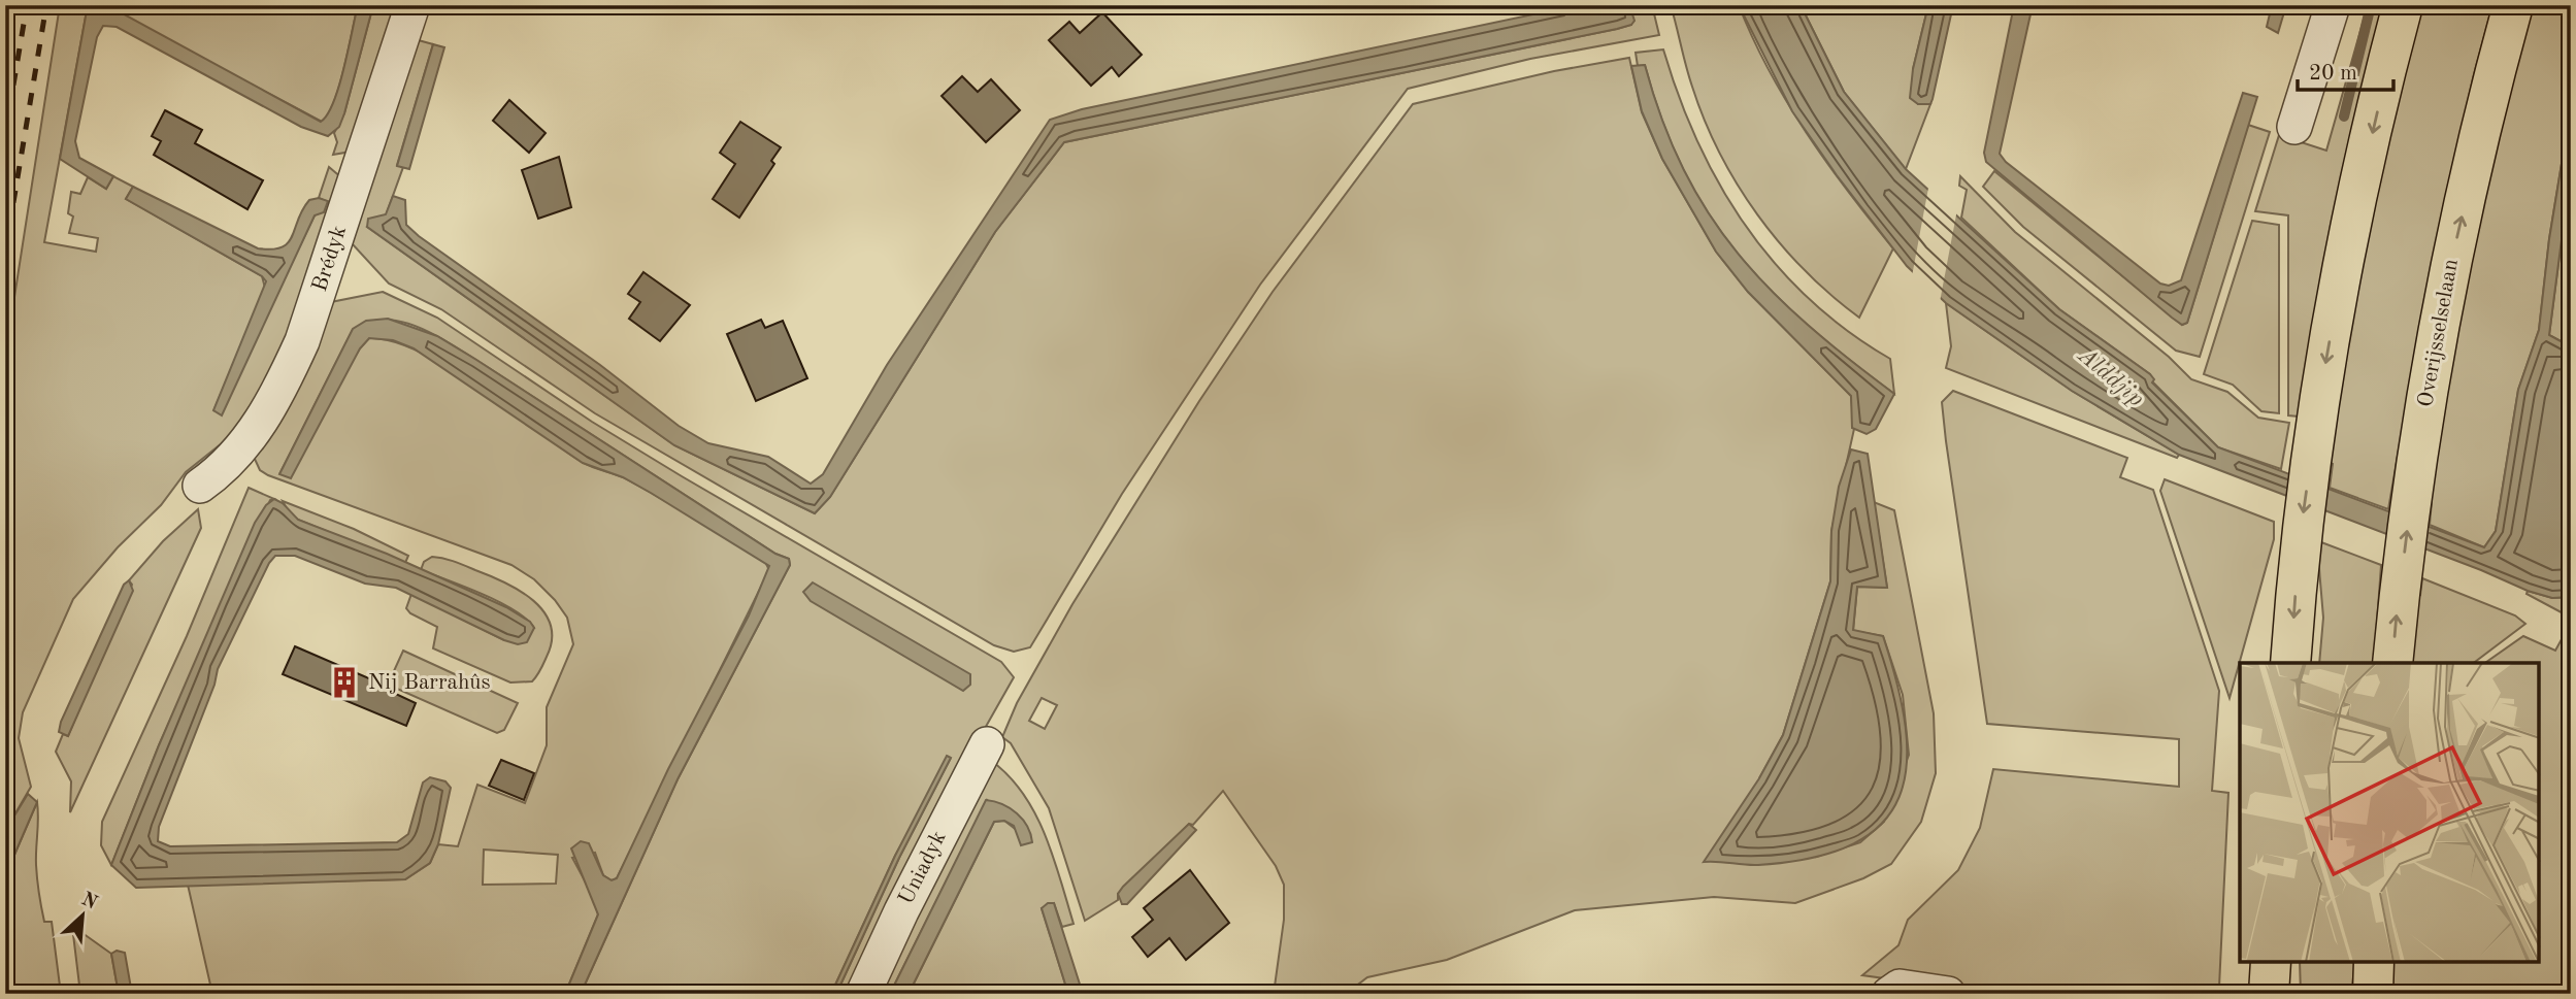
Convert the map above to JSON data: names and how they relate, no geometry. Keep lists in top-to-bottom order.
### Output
{
  "streets": {
    "main road": ["Overijsselselaan"],
    "street": ["Brédyk", "Uniadyk"]
  },
  "water": ["Alddjip"],
  "places": {
    "building": ["Nij Barrahûs"]
  },
  "scale_bar": "20 m",
  "north": "top right"
}
